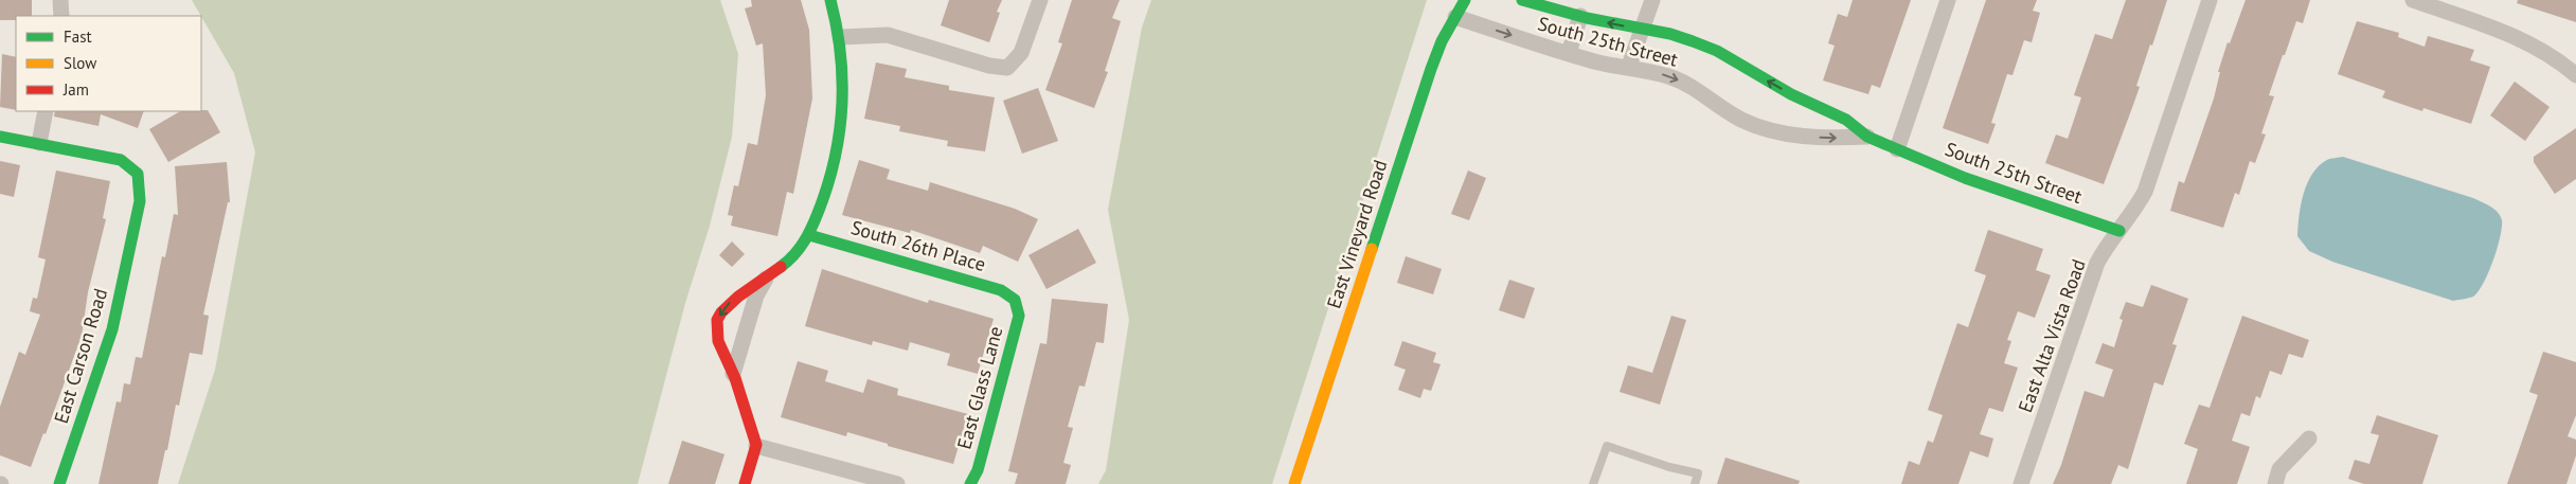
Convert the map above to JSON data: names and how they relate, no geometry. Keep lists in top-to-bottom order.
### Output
{
  "streets": {
    "street": [
      "South 25th Street",
      "East Vineyard Road",
      "South 26th Place",
      "East Alta Vista Road",
      "East Carson Road",
      "East Glass Lane"
    ]
  },
  "crossings": [
    ["South 25th Street", "East Vineyard Road"],
    ["South 25th Street", "East Alta Vista Road"],
    ["South 26th Place", "East Glass Lane"]
  ],
  "legend": ["Fast", "Slow", "Jam"]
}
